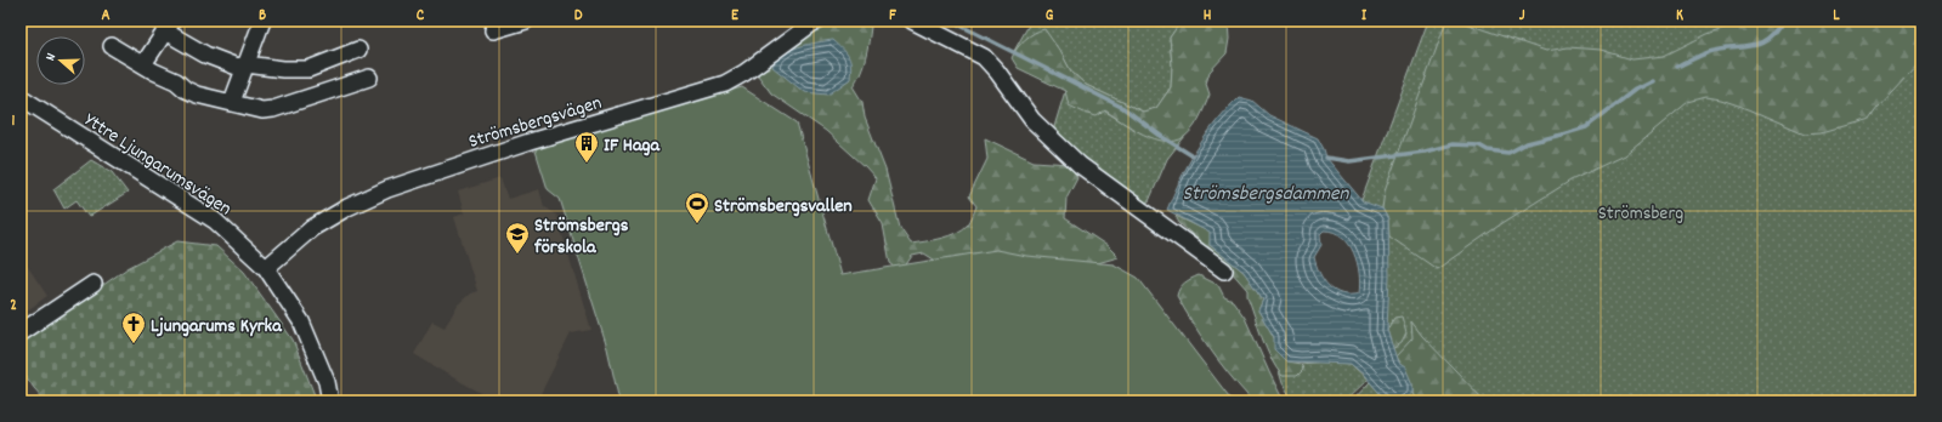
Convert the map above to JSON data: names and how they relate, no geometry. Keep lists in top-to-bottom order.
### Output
{
  "streets": {
    "street": ["Strömsbergsvägen", "Yttre Ljungarumsvägen"]
  },
  "crossings": [
    ["Strömsbergsvägen", "Yttre Ljungarumsvägen"]
  ],
  "water": ["Strömsbergsdammen"],
  "parks": ["Strömsberg"],
  "places": {
    "building": ["IF Haga"],
    "sports": ["Strömsbergsvallen"],
    "school or university": ["Strömsbergs förskola"],
    "church": ["Ljungarums Kyrka"]
  },
  "north": "left",
  "grid": {
    "columns": [
      "A",
      "B",
      "C",
      "D",
      "E",
      "F",
      "G",
      "H",
      "I",
      "J",
      "K",
      "L"
    ],
    "rows": ["1", "2"]
  }
}
